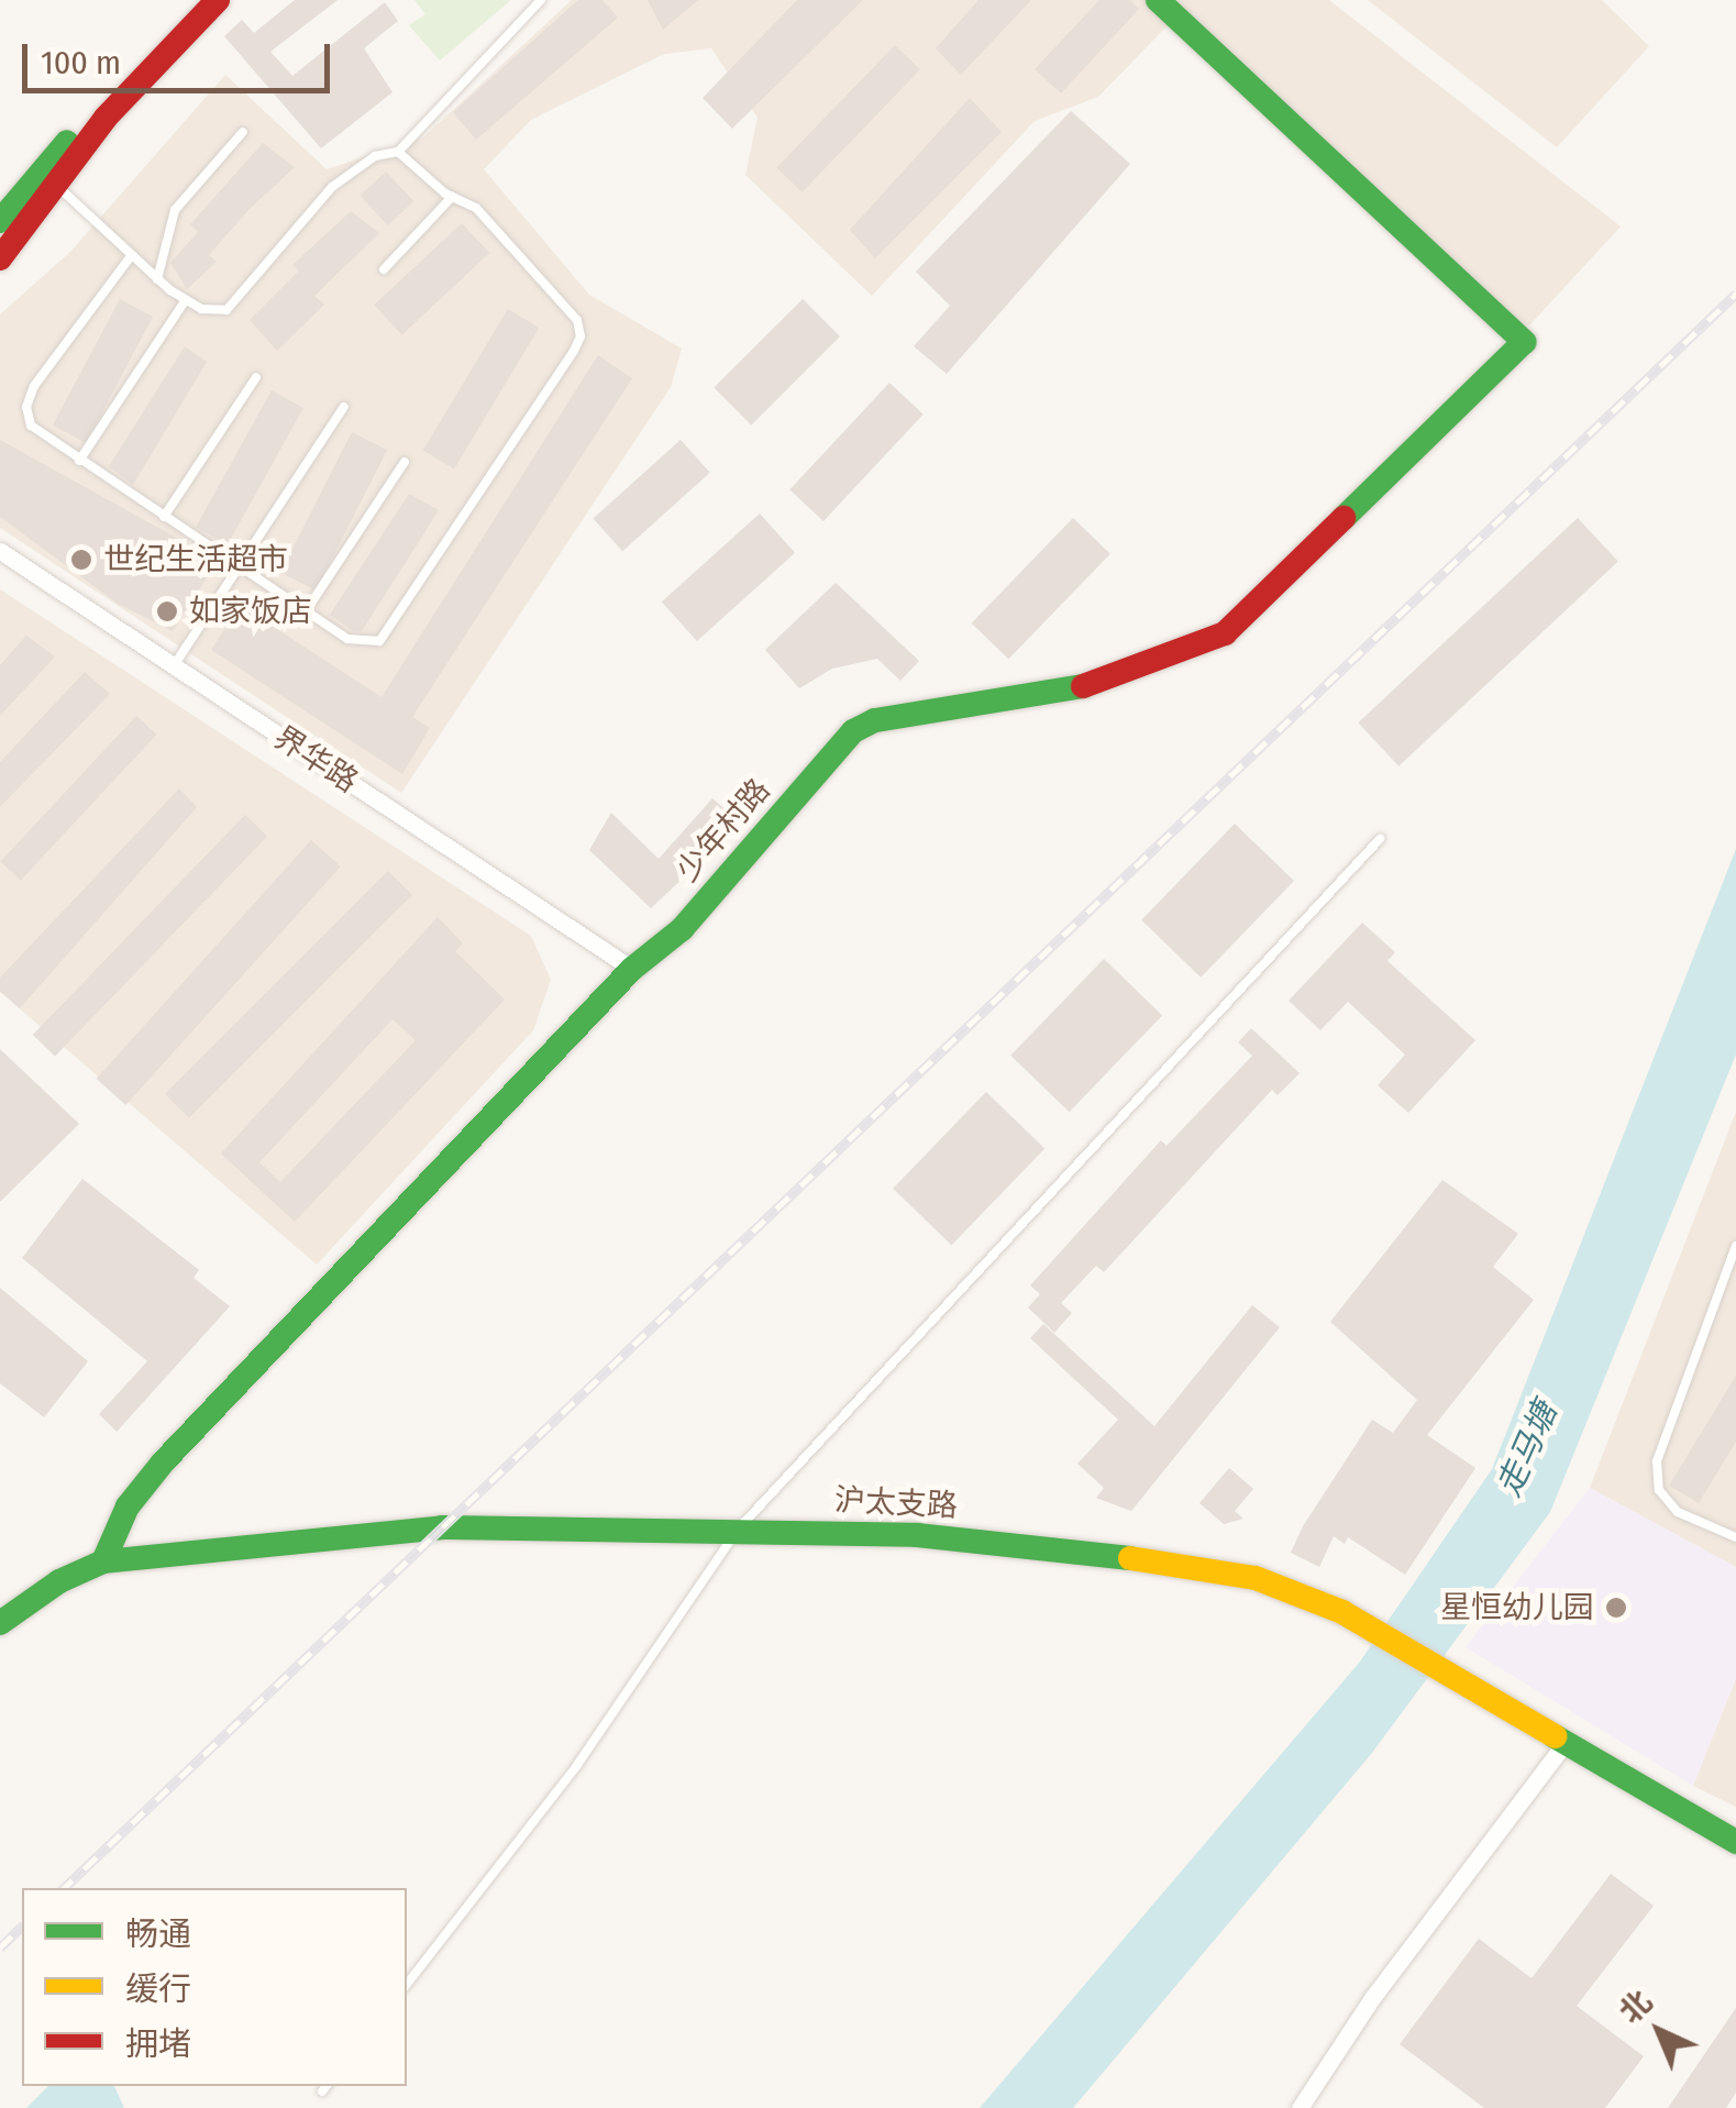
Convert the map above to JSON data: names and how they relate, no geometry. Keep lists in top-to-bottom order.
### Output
{
  "streets": {
    "street": ["界华路", "少年村路", "沪太支路"]
  },
  "crossings": [
    ["界华路", "少年村路"],
    ["少年村路", "沪太支路"]
  ],
  "water": ["走马塘"],
  "places": ["世纪生活超市", "如家饭店", "星恒幼儿园"],
  "legend": ["畅通", "缓行", "拥堵"],
  "scale_bar": "100 m",
  "north": "top left"
}
